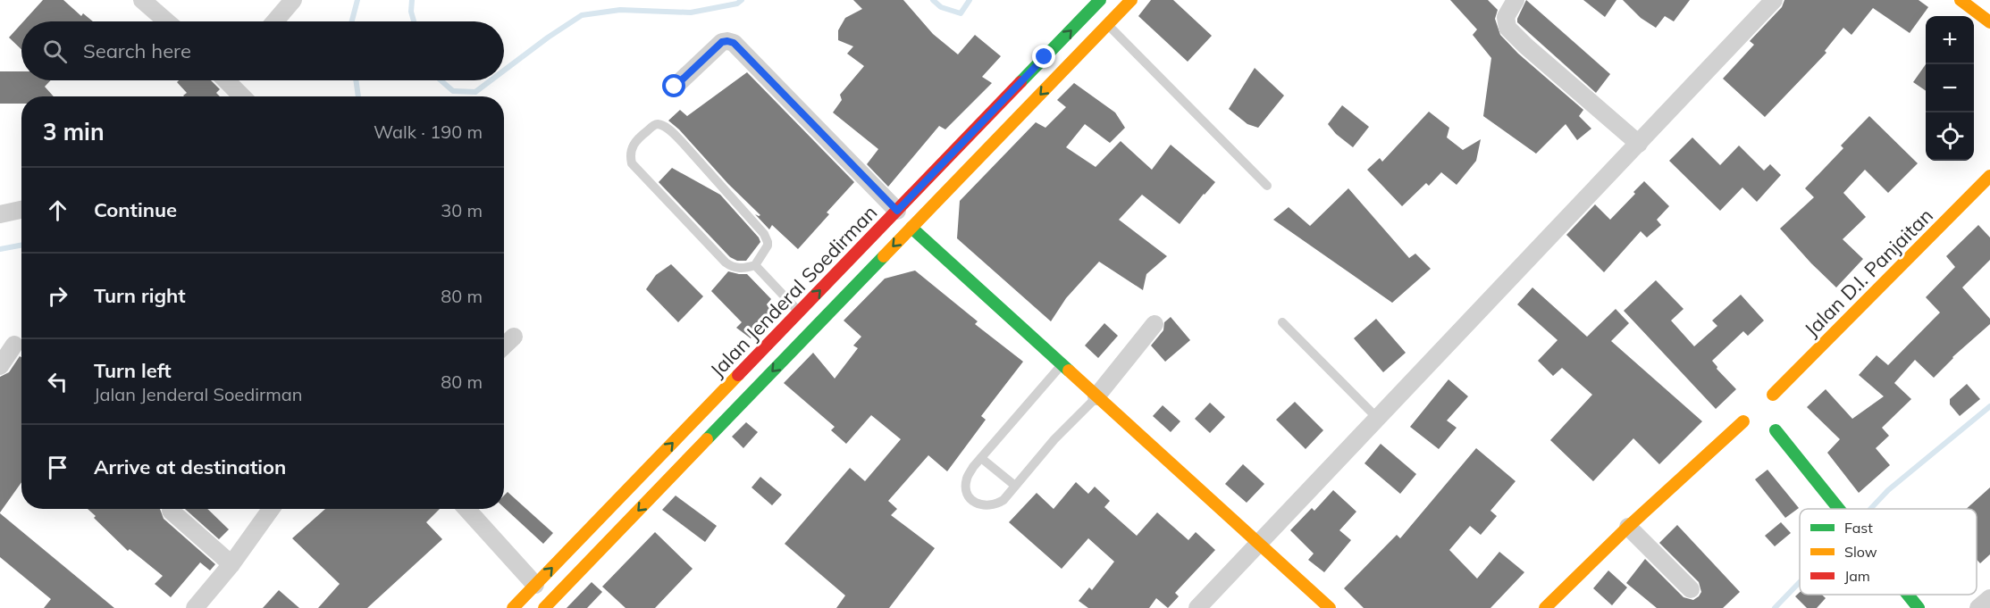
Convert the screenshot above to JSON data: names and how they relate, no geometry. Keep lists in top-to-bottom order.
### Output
{
  "streets": {
    "main road": ["Jalan D.I. Panjaitan", "Jalan Jenderal Soedirman"]
  },
  "legend": ["Fast", "Slow", "Jam"],
  "page": {
    "map_buttons": ["+", "−"],
    "search": "Search here",
    "heading": ["3 min", "Walk · 190 m"],
    "list": [
      ["Continue", "30 m"],
      ["Turn right", "80 m"],
      ["Turn left", "Jalan Jenderal Soedirman", "80 m"],
      "Arrive at destination"
    ]
  }
}
